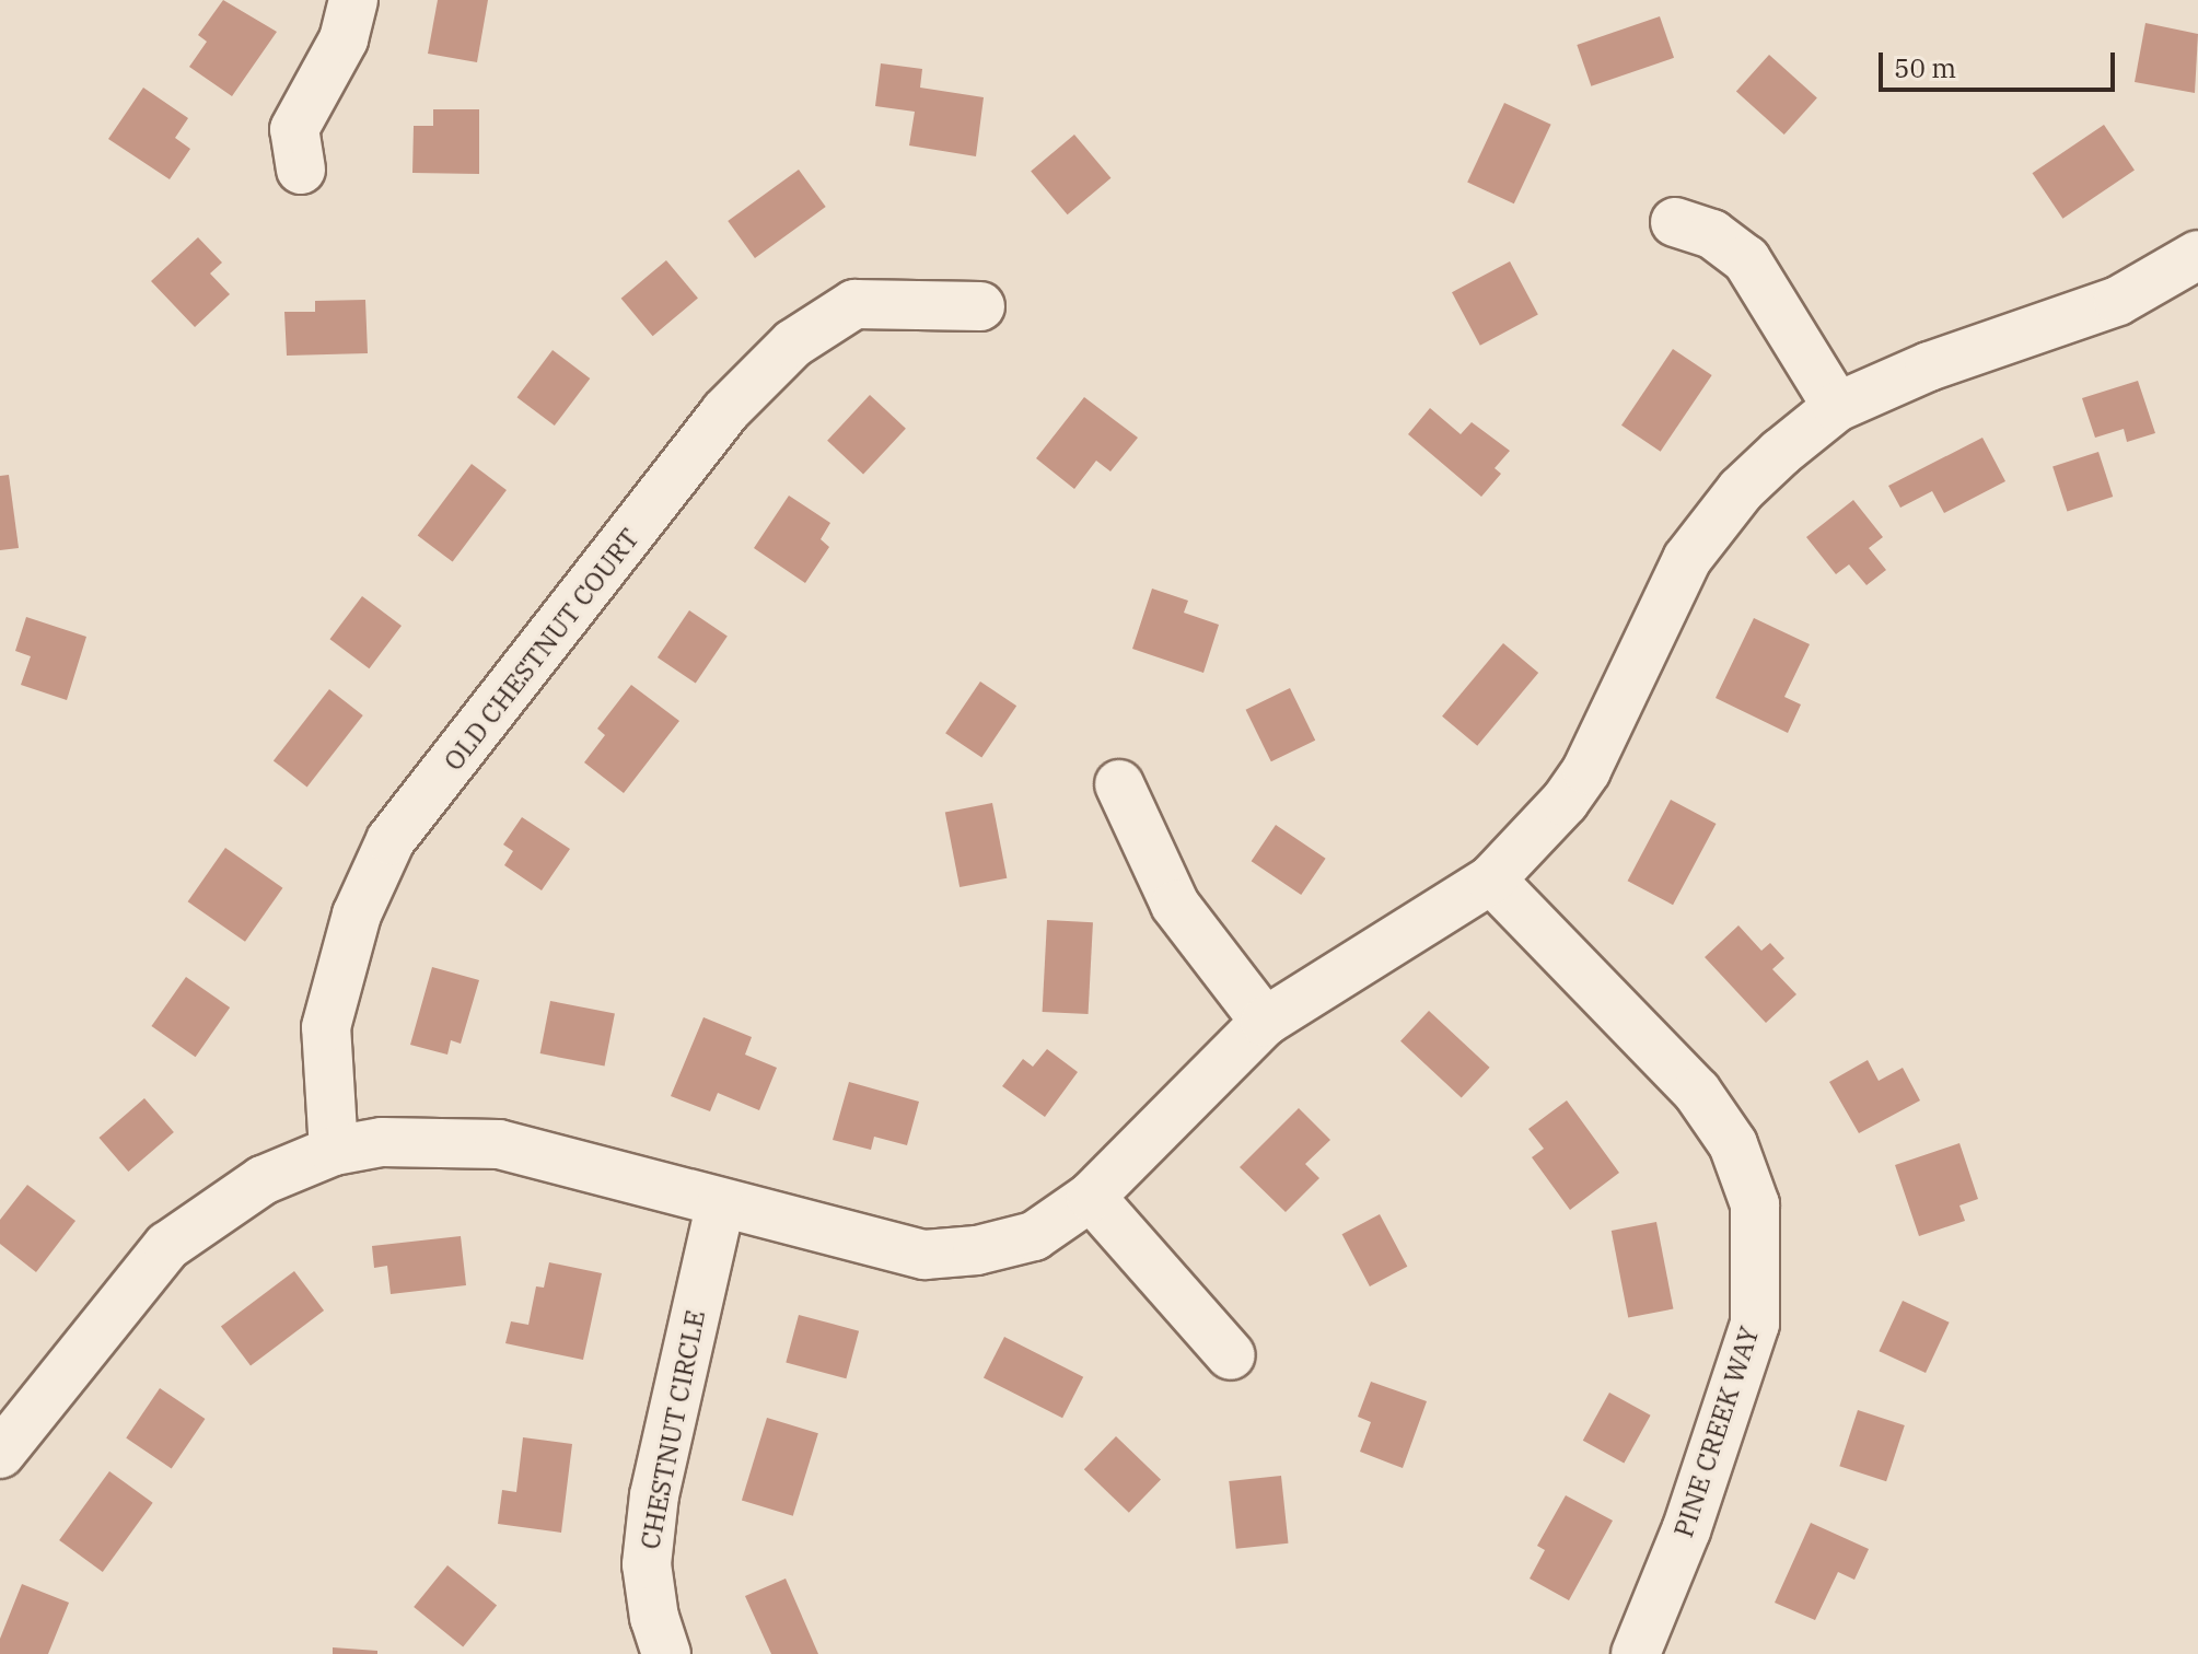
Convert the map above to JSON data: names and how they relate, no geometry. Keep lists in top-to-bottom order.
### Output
{
  "streets": {
    "street": ["OLD CHESTNUT COURT", "CHESTNUT CIRCLE", "PINE CREEK WAY"]
  },
  "scale_bar": "50 m"
}
